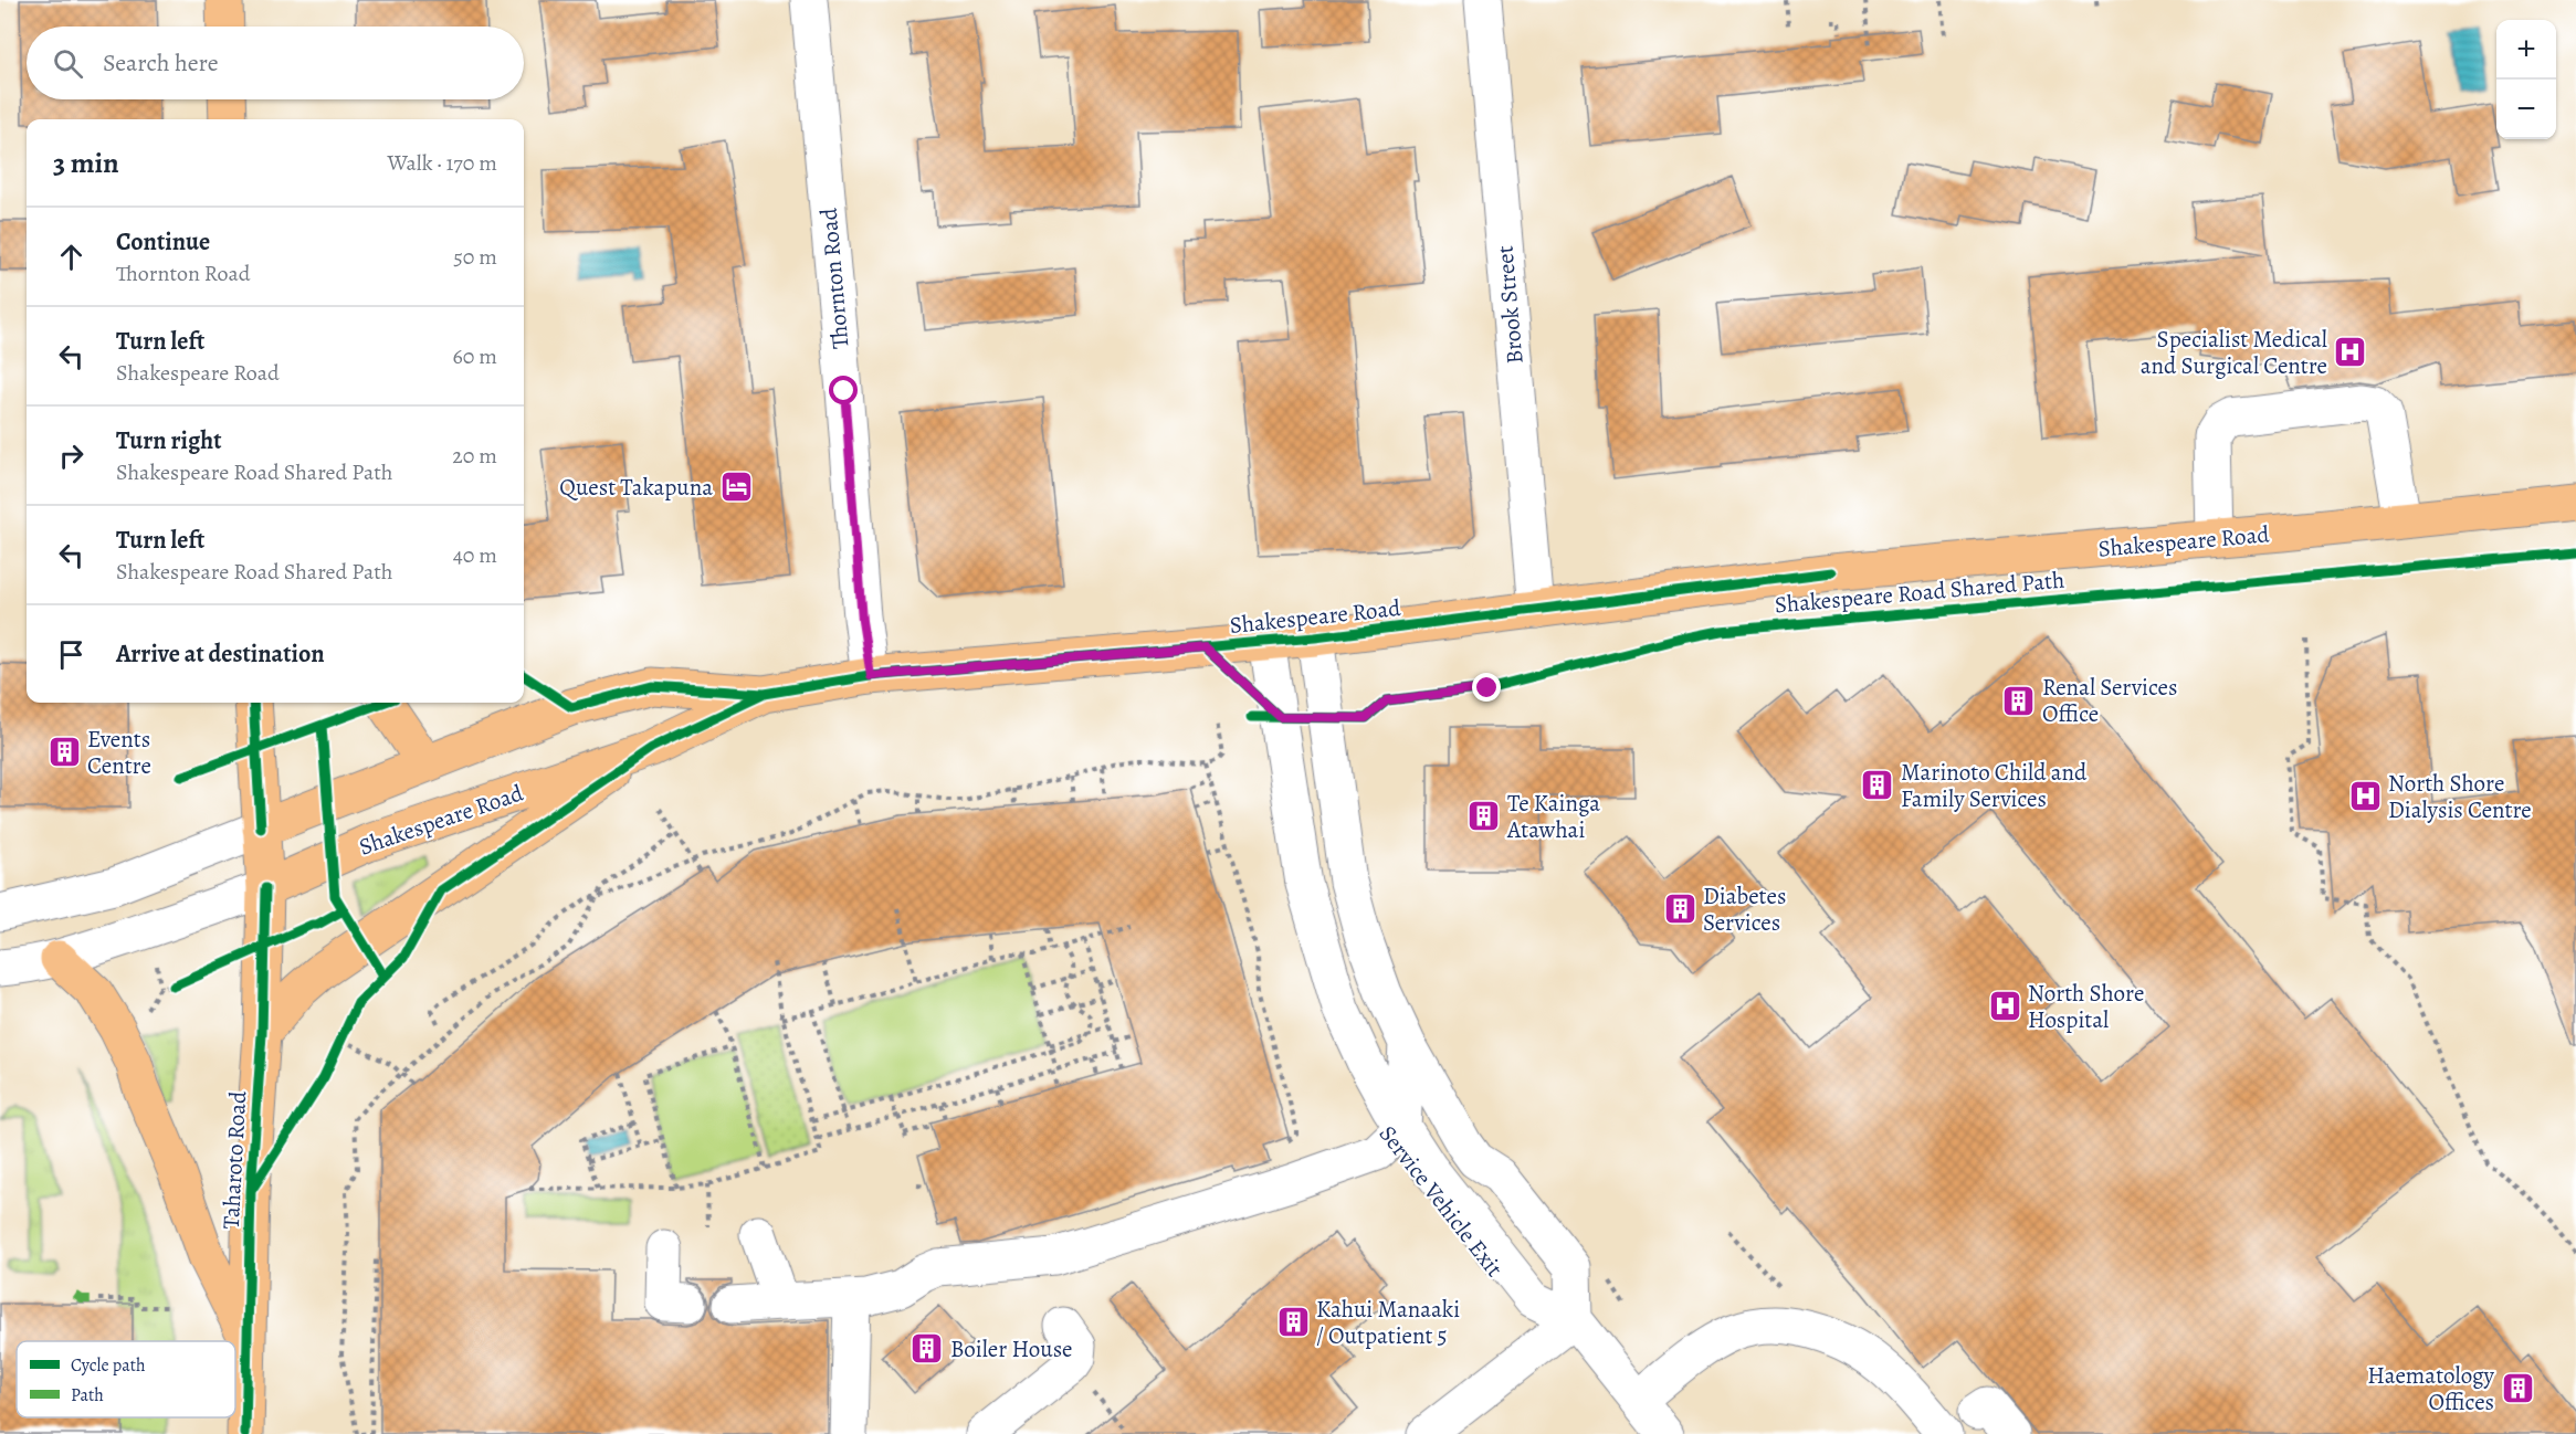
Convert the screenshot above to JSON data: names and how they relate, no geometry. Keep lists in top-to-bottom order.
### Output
{
  "streets": {
    "main road": ["Shakespeare Road", "Taharoto Road"],
    "street": ["Thornton Road", "Brook Street"],
    "cycle path": ["Shakespeare Road Shared Path"]
  },
  "crossings": [
    ["Thornton Road", "Shakespeare Road"],
    ["Brook Street", "Shakespeare Road"],
    ["Shakespeare Road", "Taharoto Road"]
  ],
  "places": {
    "hospital": ["Specialist Medical and Surgical Centre", "North Shore Dialysis Centre", "North Shore Hospital"],
    "hotel": ["Quest Takapuna"],
    "building": [
      "Renal Services Office",
      "Events Centre",
      "Marinoto Child and Family Services",
      "Te Kainga Atawhai",
      "Diabetes Services",
      "Kahui Manaaki / Outpatient 5",
      "Boiler House",
      "Haematology Offices"
    ]
  },
  "legend": ["Cycle path", "Path"],
  "page": {
    "map_buttons": ["+", "−"],
    "search": "Search here",
    "heading": ["3 min", "Walk · 170 m"],
    "list": [
      ["Continue", "Thornton Road", "50 m"],
      ["Turn left", "Shakespeare Road", "60 m"],
      ["Turn right", "Shakespeare Road Shared Path", "20 m"],
      ["Turn left", "Shakespeare Road Shared Path", "40 m"],
      "Arrive at destination"
    ]
  }
}
